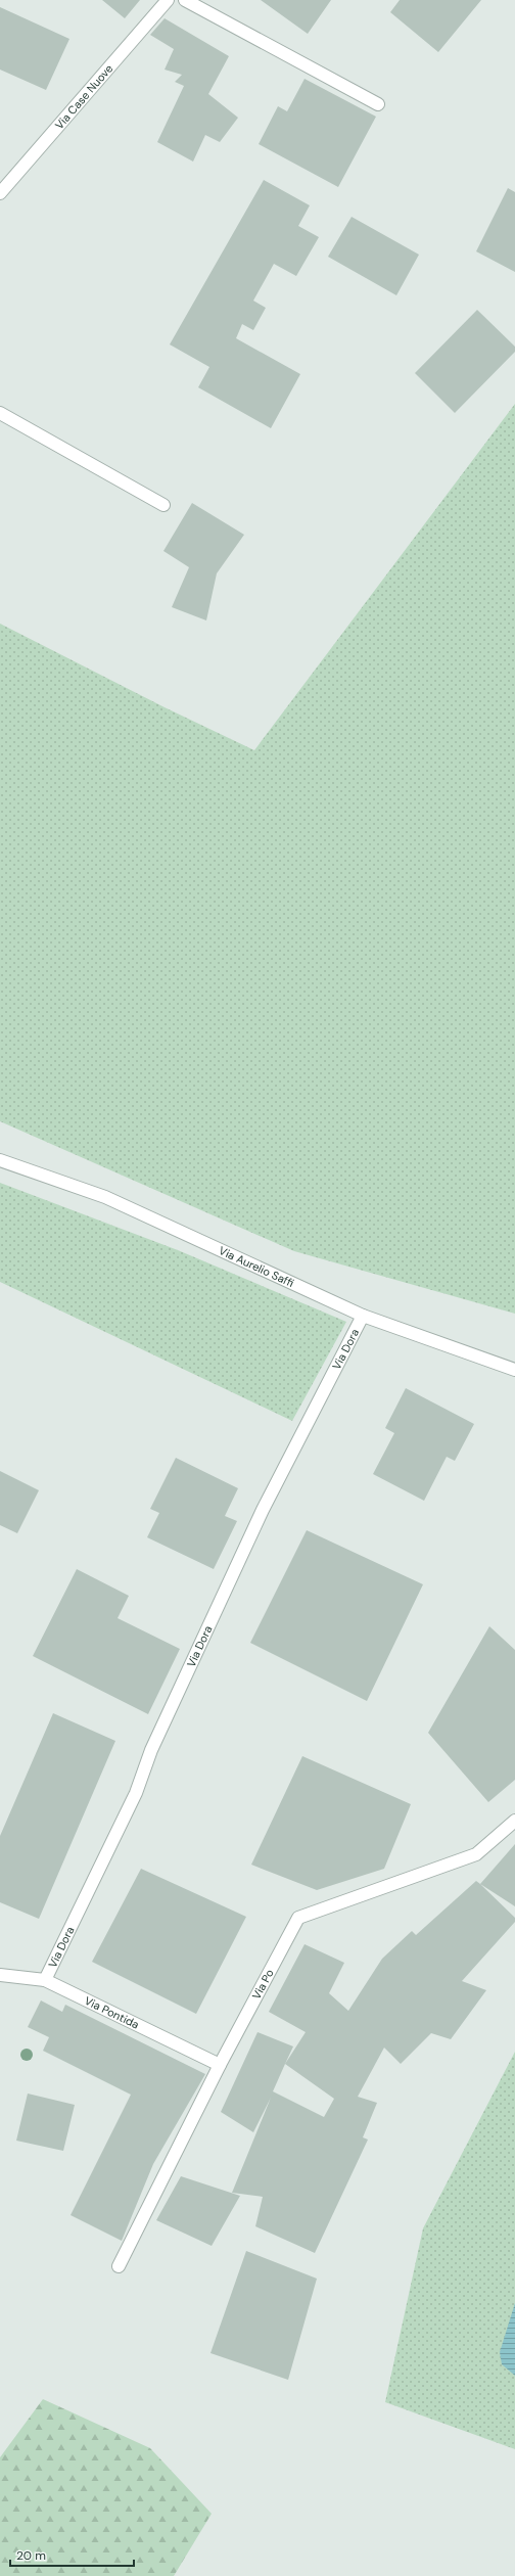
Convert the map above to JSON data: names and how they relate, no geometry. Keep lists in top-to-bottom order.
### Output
{
  "streets": {
    "street": [
      "Via Case Nuove",
      "Via Aurelio Saffi",
      "Via Dora",
      "Via Po",
      "Via Pontida"
    ]
  },
  "crossings": [
    ["Via Aurelio Saffi", "Via Dora"],
    ["Via Dora", "Via Pontida"],
    ["Via Po", "Via Pontida"]
  ],
  "scale_bar": "20 m"
}
